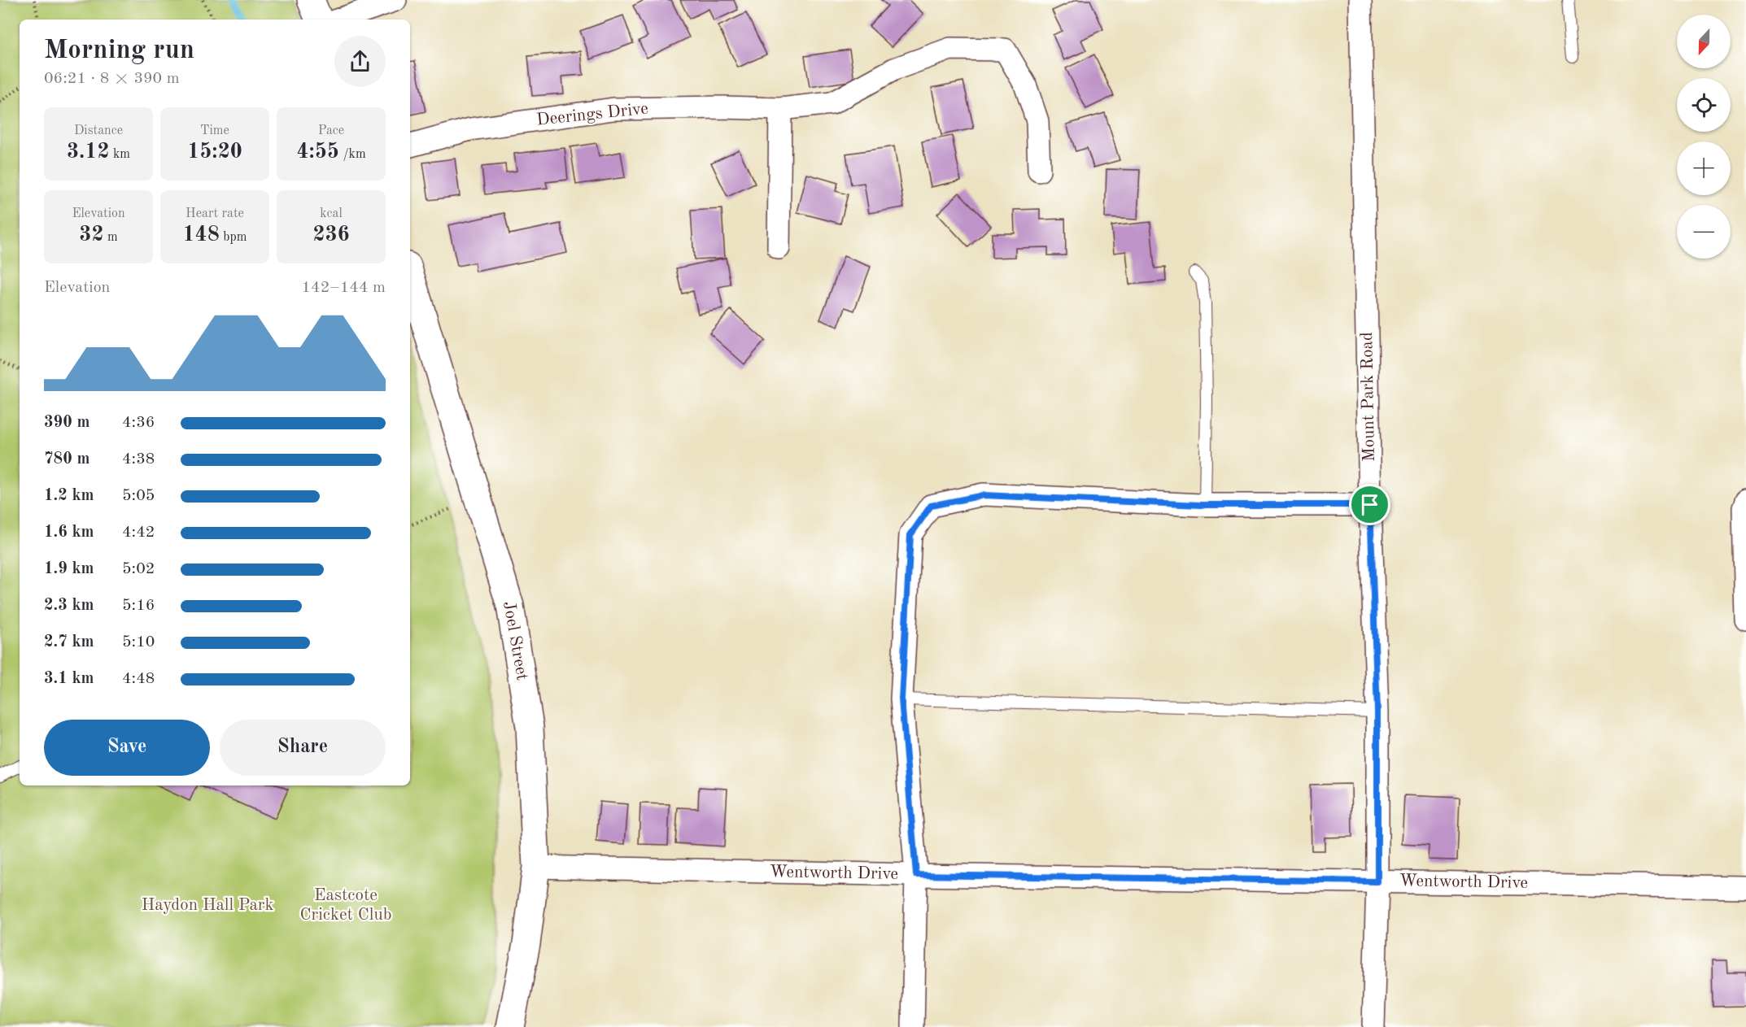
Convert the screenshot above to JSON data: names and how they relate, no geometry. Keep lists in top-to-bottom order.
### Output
{
  "streets": {
    "main road": ["Joel Street"],
    "street": ["Deerings Drive", "Mount Park Road", "Wentworth Drive"]
  },
  "crossings": [
    ["Mount Park Road", "Wentworth Drive"],
    ["Joel Street", "Wentworth Drive"]
  ],
  "parks": ["Eastcote Cricket Club", "Haydon Hall Park"],
  "north": "bottom",
  "page": {
    "map_buttons": ["+", "−"],
    "heading": ["Morning run", "06:21 · 8 × 390 m"],
    "stats": [
      ["Distance", "3.12 km"],
      ["Time", "15:20"],
      ["Pace", "4:55 /km"],
      ["Elevation", "32 m"],
      ["Heart rate", "148 bpm"],
      ["kcal", "236"]
    ],
    "chart": ["Elevation", "142–144 m"],
    "list": [
      {
        "name": "390 m",
        "note": "4:36"
      },
      {
        "name": "780 m",
        "note": "4:38"
      },
      {
        "name": "1.2 km",
        "note": "5:05"
      },
      {
        "name": "1.6 km",
        "note": "4:42"
      },
      {
        "name": "1.9 km",
        "note": "5:02"
      },
      {
        "name": "2.3 km",
        "note": "5:16"
      },
      {
        "name": "2.7 km",
        "note": "5:10"
      },
      {
        "name": "3.1 km",
        "note": "4:48"
      }
    ],
    "buttons": ["Save", "Share"]
  }
}
